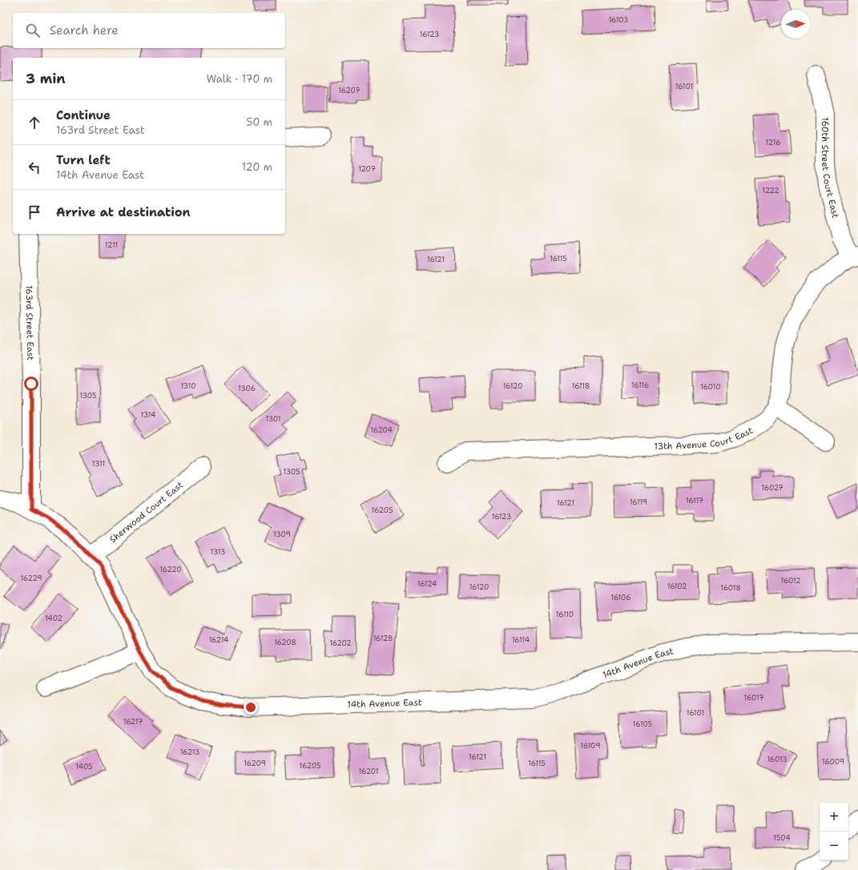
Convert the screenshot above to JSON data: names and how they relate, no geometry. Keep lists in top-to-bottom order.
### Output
{
  "streets": {
    "street": [
      "160th Street Court East",
      "163rd Street East",
      "13th Avenue Court East",
      "Sherwood Court East",
      "14th Avenue East"
    ]
  },
  "crossings": [
    ["160th Street Court East", "13th Avenue Court East"],
    ["163rd Street East", "14th Avenue East"],
    ["Sherwood Court East", "14th Avenue East"]
  ],
  "house_numbers": [
    "16103",
    "16123",
    "16101",
    "16207",
    "1216",
    "1207",
    "1222",
    "1211",
    "16115",
    "16121",
    "16116",
    "1310",
    "16120",
    "16118",
    "16010",
    "1306",
    "1305",
    "1314",
    "1301",
    "16204",
    "1311",
    "1305",
    "16027",
    "16117",
    "16119",
    "16121",
    "16205",
    "16123",
    "1309",
    "1313",
    "16220",
    "16229",
    "16012",
    "16124",
    "16102",
    "16120",
    "16018",
    "16106",
    "16110",
    "1402",
    "16128",
    "16214",
    "16114",
    "16208",
    "16202",
    "16017",
    "16101",
    "16217",
    "16105",
    "16109",
    "16213",
    "16121",
    "16013",
    "16009",
    "16209",
    "16115",
    "16205",
    "1405",
    "16201",
    "1504"
  ],
  "north": "right",
  "page": {
    "search": "Search here",
    "heading": ["3 min", "Walk · 170 m"],
    "list": [
      ["Continue", "163rd Street East", "50 m"],
      ["Turn left", "14th Avenue East", "120 m"],
      "Arrive at destination"
    ],
    "map_buttons": ["+", "−"]
  }
}
